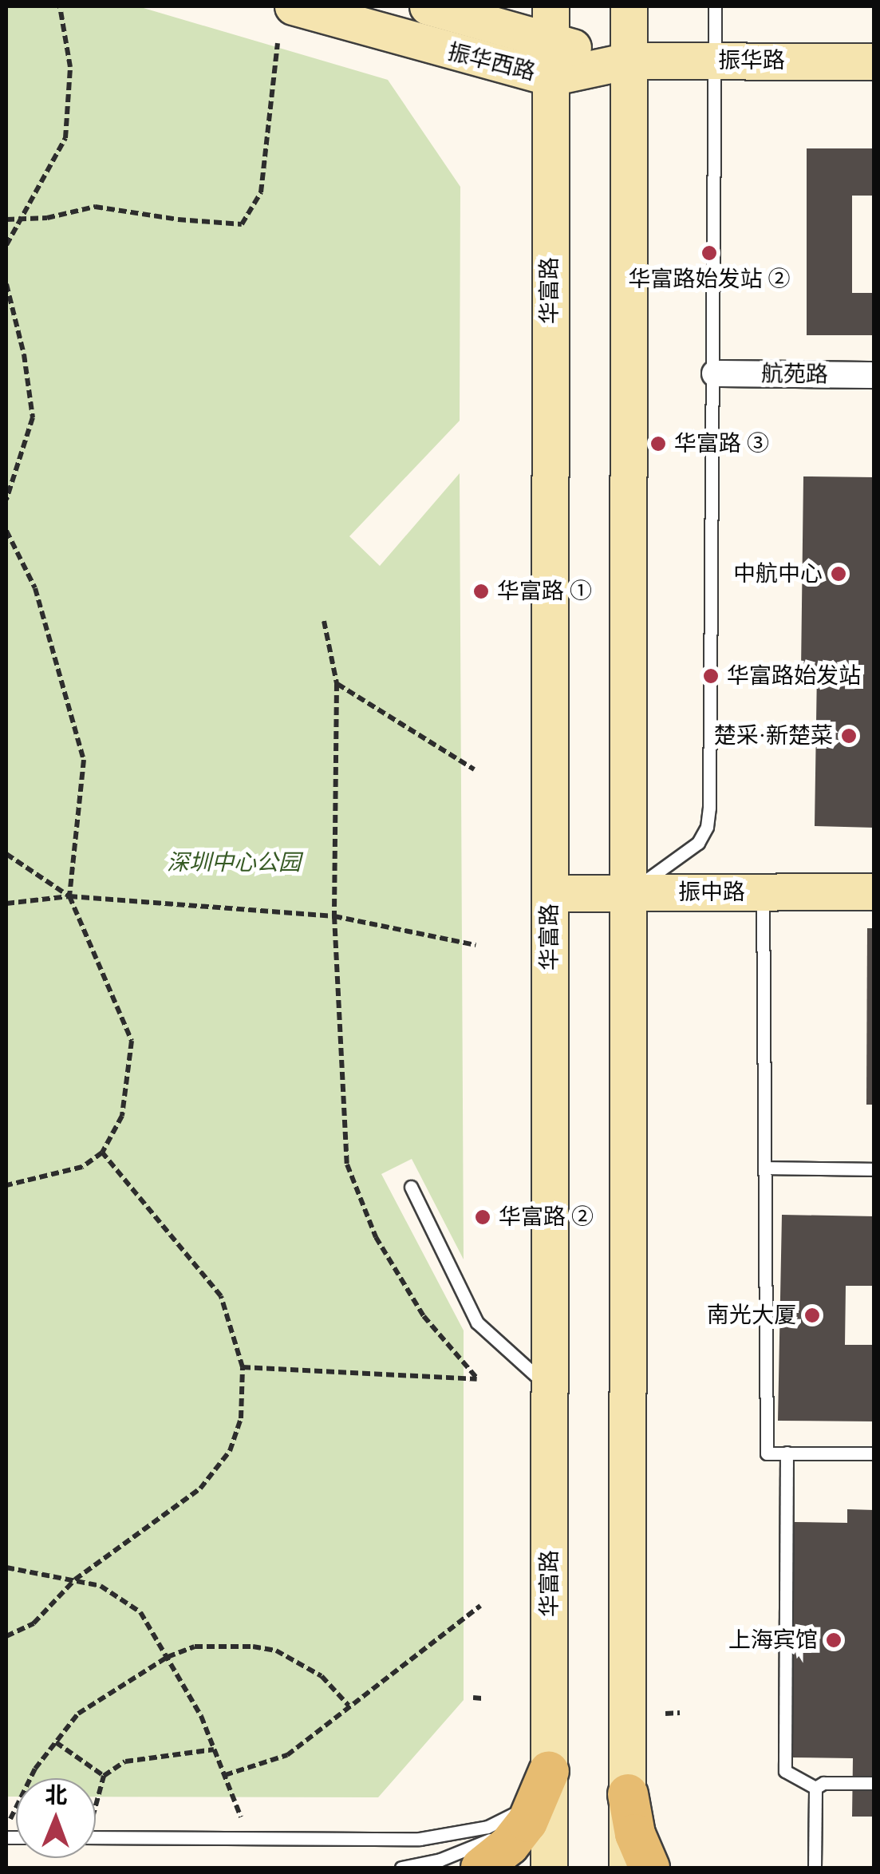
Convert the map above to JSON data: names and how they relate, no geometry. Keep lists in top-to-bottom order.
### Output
{
  "streets": {
    "main road": [
      "振华路",
      "振华西路",
      "华富路",
      "振中路"
    ],
    "street": ["航苑路"]
  },
  "crossings": [
    ["振华路", "振华西路"],
    ["振华西路", "华富路"],
    ["华富路", "振中路"]
  ],
  "parks": ["深圳中心公园"],
  "places": [
    "华富路始发站 ②",
    "华富路 ③",
    "中航中心",
    "华富路 ①",
    "华富路始发站",
    "楚采·新楚菜",
    "华富路 ②",
    "南光大厦",
    "上海宾馆"
  ],
  "north": "top"
}
